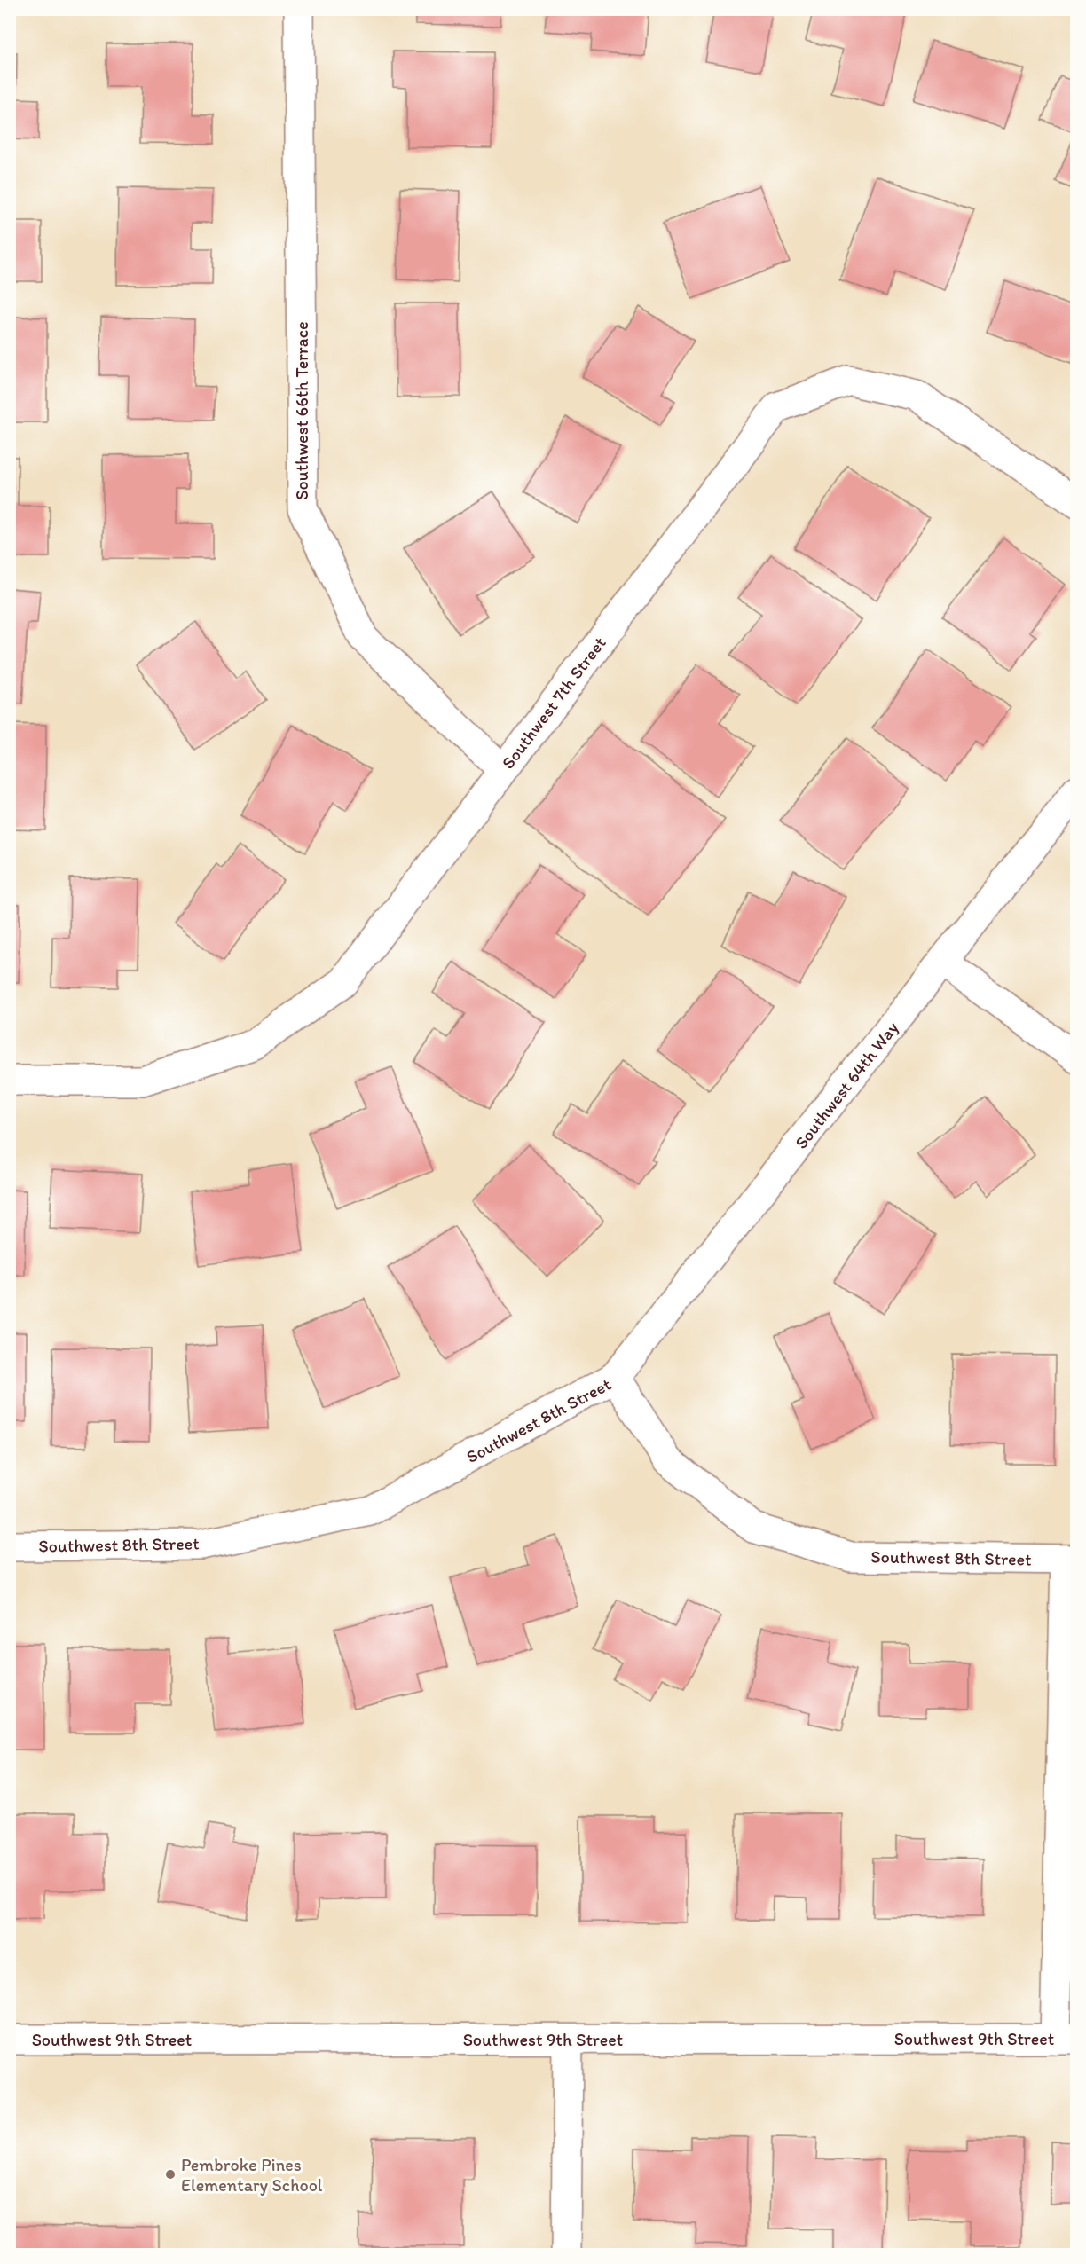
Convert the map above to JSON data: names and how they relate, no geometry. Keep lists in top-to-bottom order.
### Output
{
  "streets": {
    "street": [
      "Southwest 66th Terrace",
      "Southwest 7th Street",
      "Southwest 64th Way",
      "Southwest 8th Street",
      "Southwest 9th Street"
    ]
  },
  "crossings": [
    ["Southwest 66th Terrace", "Southwest 7th Street"],
    ["Southwest 64th Way", "Southwest 8th Street"]
  ],
  "places": ["Pembroke Pines Elementary School"]
}
